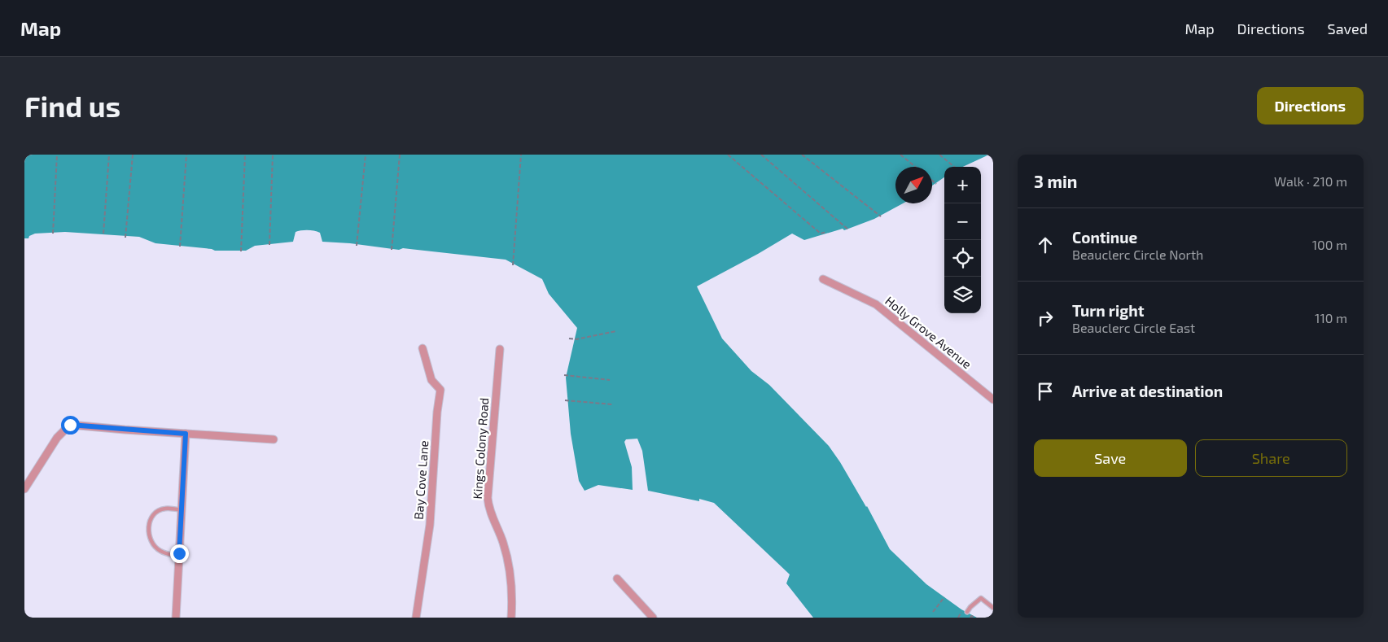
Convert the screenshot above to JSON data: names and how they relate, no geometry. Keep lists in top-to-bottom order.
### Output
{
  "streets": {
    "street": ["Holly Grove Avenue", "Kings Colony Road", "Bay Cove Lane"]
  },
  "north": "top right",
  "page": {
    "header": "Map",
    "nav": ["Map", "Directions", "Saved"],
    "buttons": [
      "Directions",
      ["Save", "Share"]
    ],
    "title": "Find us",
    "heading": ["3 min", "Walk · 210 m"],
    "map_buttons": ["+", "−"],
    "list": [
      ["Continue", "Beauclerc Circle North", "100 m"],
      ["Turn right", "Beauclerc Circle East", "110 m"],
      "Arrive at destination"
    ]
  }
}
